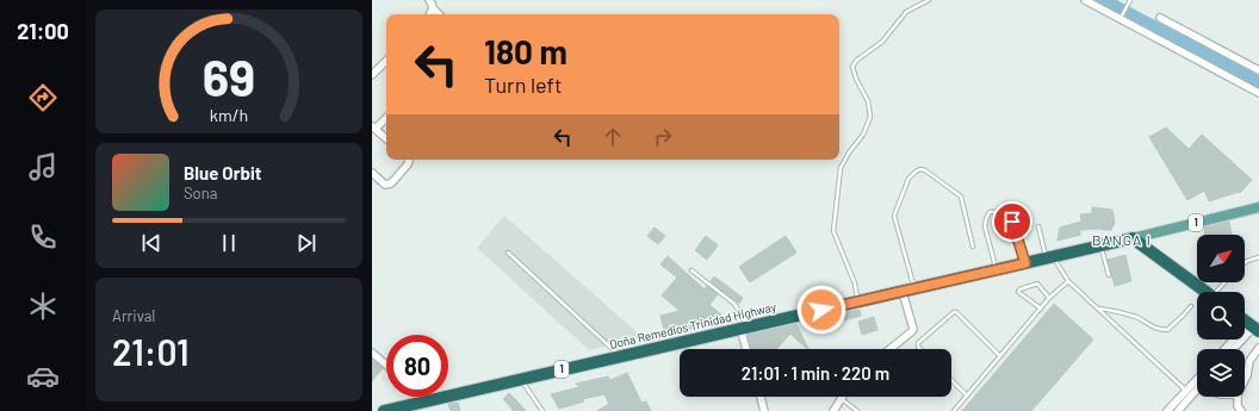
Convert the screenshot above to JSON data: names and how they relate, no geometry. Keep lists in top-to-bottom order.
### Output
{
  "streets": {
    "highway": ["1", "Doña Remedios Trinidad Highway"]
  },
  "districts": ["BANGA I"],
  "north": "top right",
  "page": {
    "tabs": "21:00",
    "turn": ["180 m", "Turn left"],
    "song": ["Blue Orbit", "Sona"],
    "tile": ["Arrival", "21:01"],
    "limit": "80",
    "trip": "21:01 · 1 min · 220 m",
    "gauge": ["69", "km/h"]
  }
}
